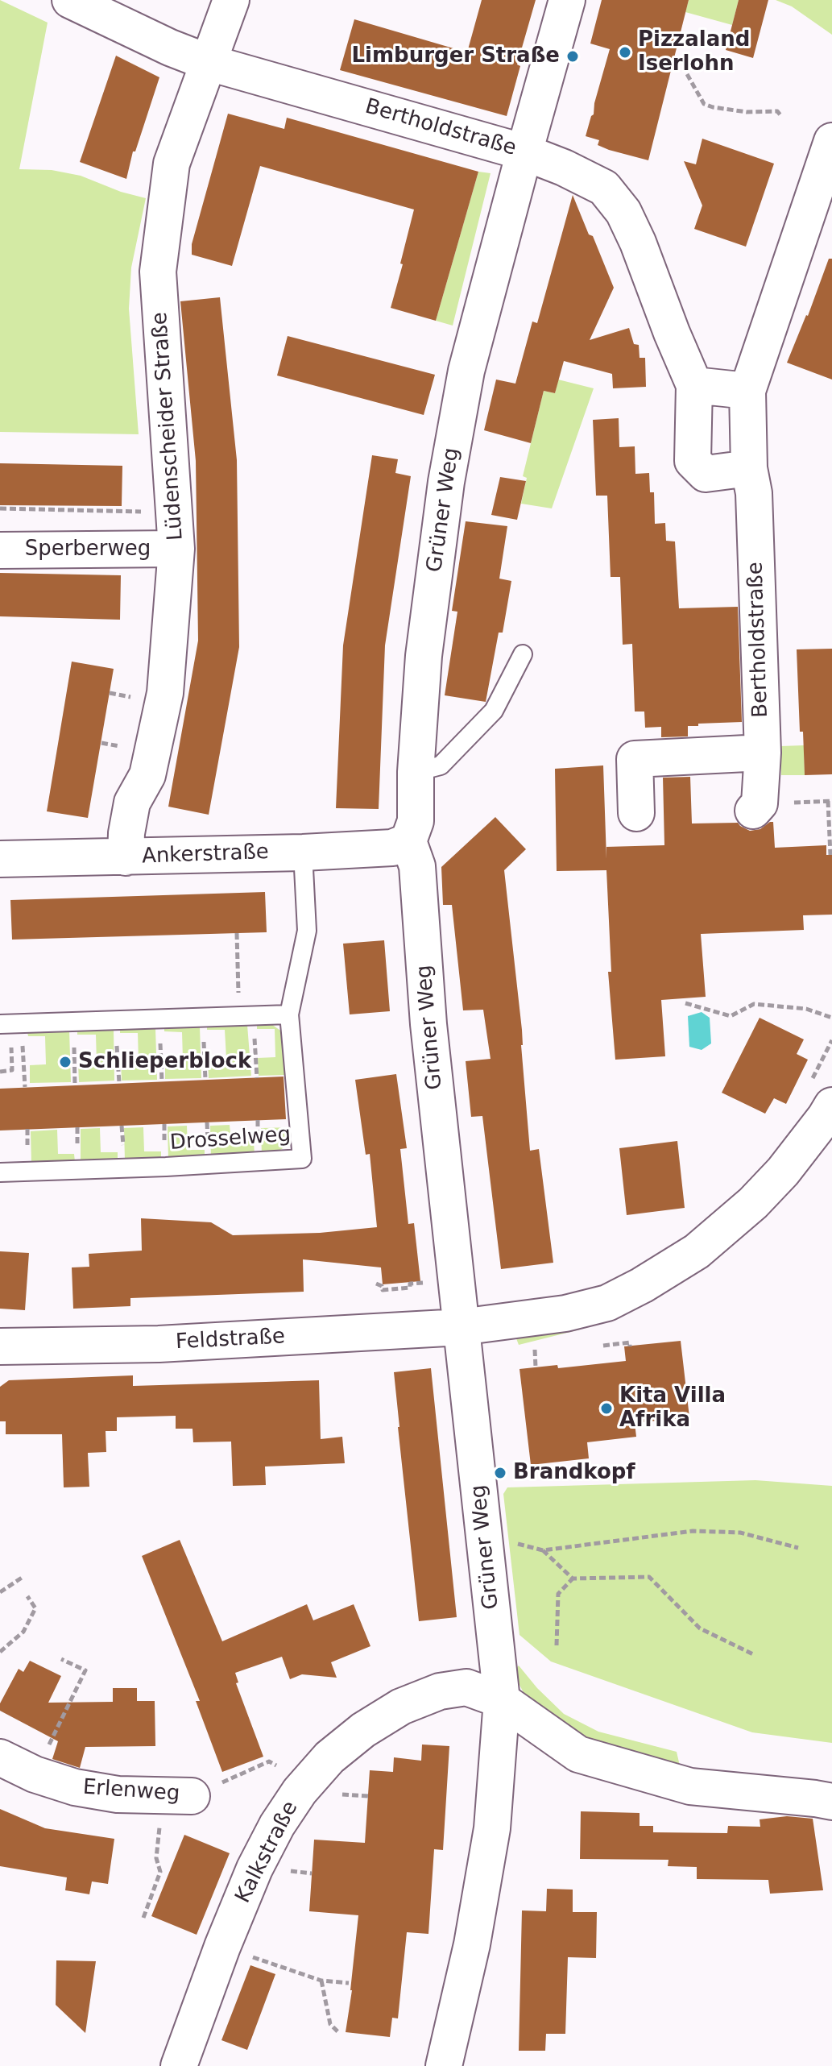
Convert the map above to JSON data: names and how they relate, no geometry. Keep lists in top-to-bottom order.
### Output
{
  "streets": {
    "street": [
      "Bertholdstraße",
      "Lüdenscheider Straße",
      "Grüner Weg",
      "Sperberweg",
      "Ankerstraße",
      "Feldstraße",
      "Erlenweg",
      "Kalkstraße"
    ],
    "lane": ["Drosselweg"]
  },
  "crossings": [
    ["Bertholdstraße", "Lüdenscheider Straße"],
    ["Bertholdstraße", "Grüner Weg"],
    ["Lüdenscheider Straße", "Sperberweg"],
    ["Lüdenscheider Straße", "Ankerstraße"],
    ["Grüner Weg", "Ankerstraße"],
    ["Grüner Weg", "Feldstraße"],
    ["Grüner Weg", "Kalkstraße"]
  ],
  "places": [
    "Pizzaland Iserlohn",
    "Limburger Straße",
    "Schlieperblock",
    "Kita Villa Afrika",
    "Brandkopf"
  ]
}
